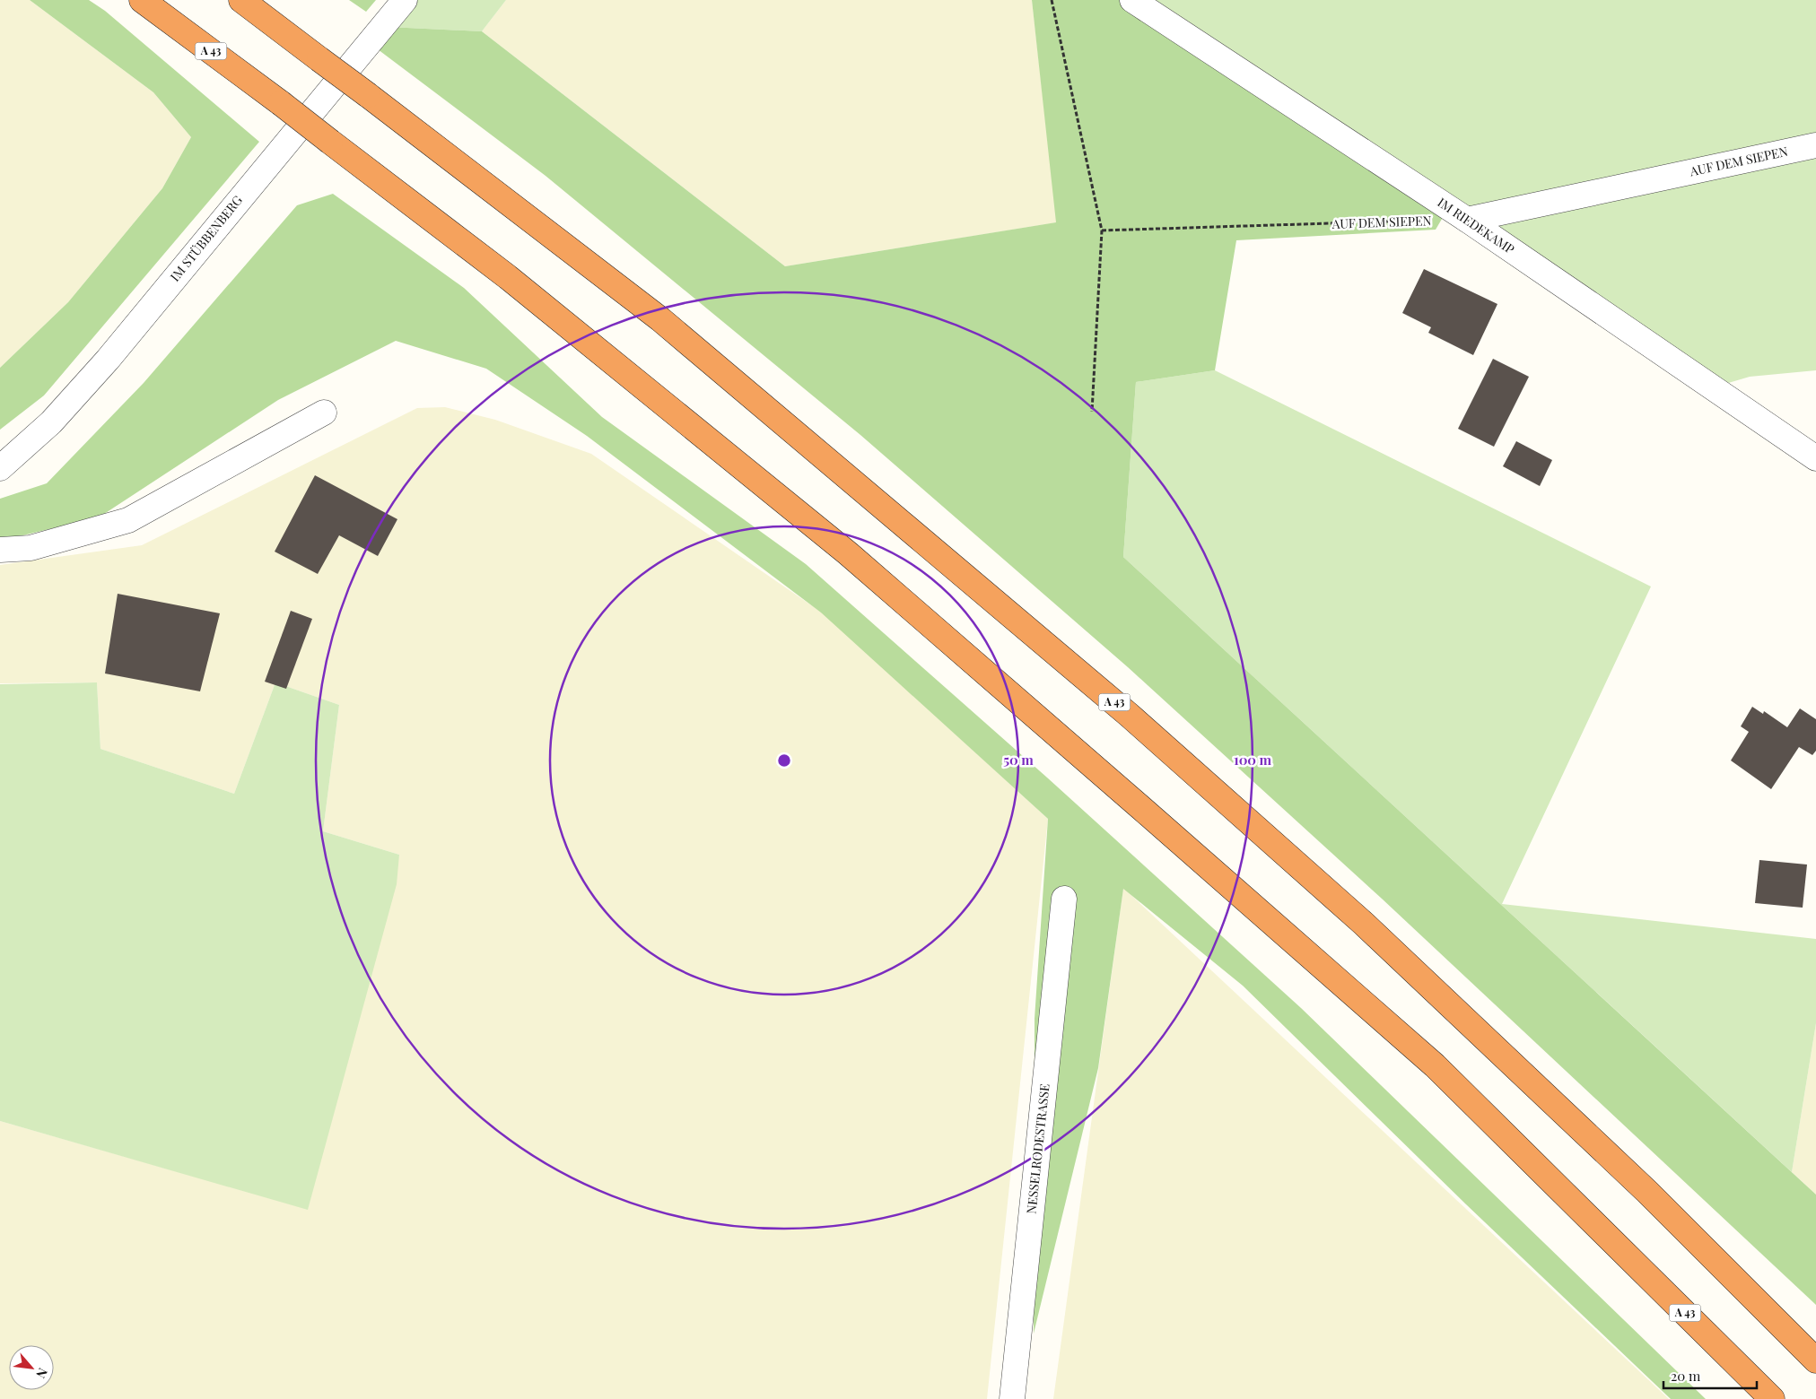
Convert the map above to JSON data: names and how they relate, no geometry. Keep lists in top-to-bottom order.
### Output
{
  "streets": {
    "highway": ["A 43"],
    "street": [
      "AUF DEM SIEPEN",
      "IM RIEDEKAMP",
      "IM STÜBBENBERG",
      "NESSELRODESTRASSE"
    ]
  },
  "crossings": [
    ["AUF DEM SIEPEN", "IM RIEDEKAMP"]
  ],
  "scale_bar": "20 m",
  "north": "bottom right",
  "rings": ["50 m", "100 m"]
}
